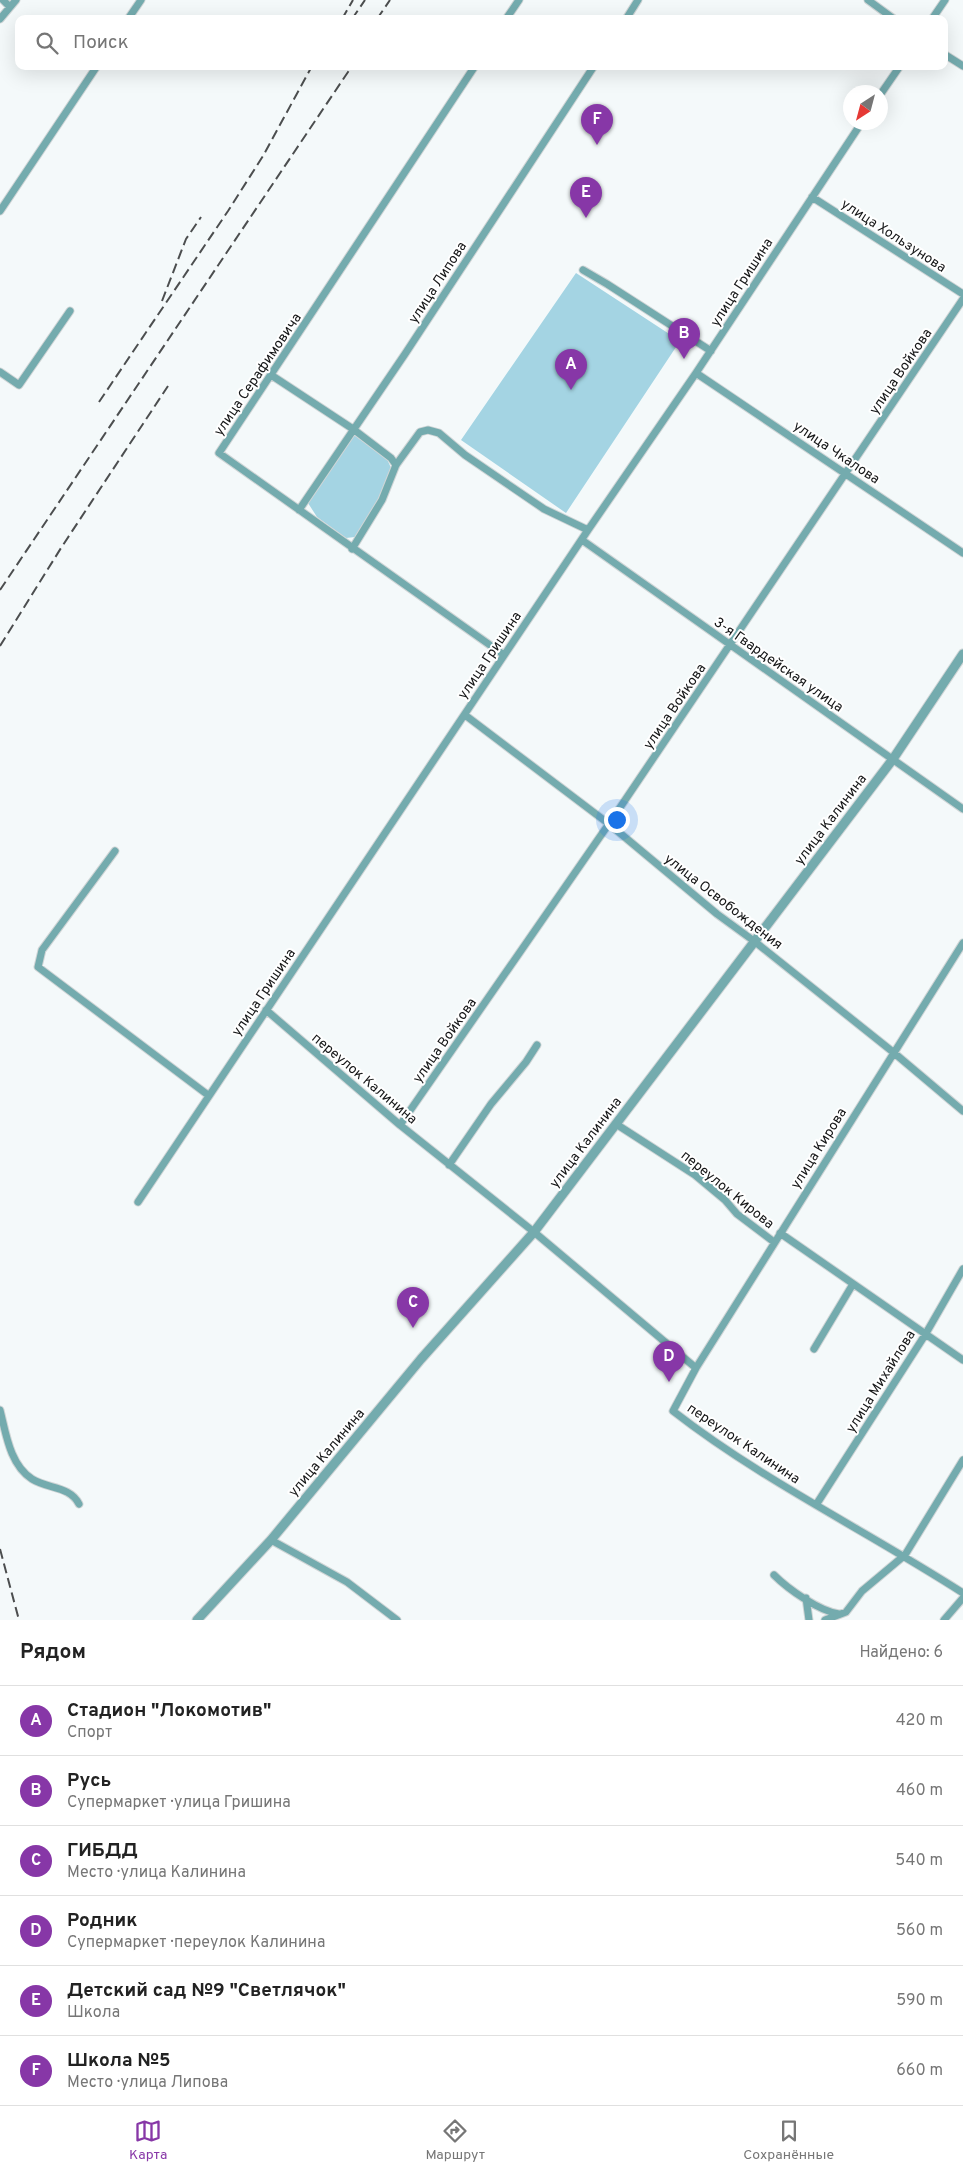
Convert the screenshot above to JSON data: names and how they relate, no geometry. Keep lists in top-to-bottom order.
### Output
{
  "streets": {
    "street": [
      "улица Хользунова",
      "улица Липова",
      "улица Гришина",
      "улица Войкова",
      "улица Серафимовича",
      "улица Чкалова",
      "3-я Гвардейская улица",
      "улица Калинина",
      "улица Освобождения",
      "переулок Калинина",
      "улица Кирова",
      "переулок Кирова",
      "улица Михайлова"
    ]
  },
  "crossings": [
    ["улица Хользунова", "улица Гришина"],
    ["улица Липова", "улица Серафимовича"],
    ["улица Гришина", "улица Серафимовича"],
    ["улица Гришина", "улица Чкалова"],
    ["улица Гришина", "3-я Гвардейская улица"],
    ["улица Гришина", "улица Освобождения"],
    ["улица Гришина", "переулок Калинина"],
    ["улица Войкова", "улица Чкалова"],
    ["улица Войкова", "3-я Гвардейская улица"],
    ["улица Войкова", "улица Освобождения"],
    ["улица Войкова", "переулок Калинина"],
    ["3-я Гвардейская улица", "улица Калинина"],
    ["улица Калинина", "улица Освобождения"],
    ["улица Калинина", "переулок Калинина"],
    ["улица Калинина", "переулок Кирова"],
    ["улица Освобождения", "улица Кирова"],
    ["переулок Калинина", "улица Кирова"],
    ["переулок Калинина", "улица Михайлова"],
    ["улица Кирова", "переулок Кирова"]
  ],
  "north": "bottom left",
  "page": {
    "search": "Поиск",
    "pins": [
      "F",
      "E",
      "B",
      "A",
      "C",
      "D"
    ],
    "heading": ["Рядом", "Найдено: 6"],
    "list": [
      {
        "mark": "A",
        "name": "Стадион \"Локомотив\"",
        "note": "Спорт",
        "value": "420 m"
      },
      {
        "mark": "B",
        "name": "Русь",
        "note": "Супермаркет · улица Гришина",
        "value": "460 m"
      },
      {
        "mark": "C",
        "name": "ГИБДД",
        "note": "Место · улица Калинина",
        "value": "540 m"
      },
      {
        "mark": "D",
        "name": "Родник",
        "note": "Супермаркет · переулок Калинина",
        "value": "560 m"
      },
      {
        "mark": "E",
        "name": "Детский сад №9 \"Светлячок\"",
        "note": "Школа",
        "value": "590 m"
      },
      {
        "mark": "F",
        "name": "Школа №5",
        "note": "Место · улица Липова",
        "value": "660 m"
      }
    ],
    "nav": ["Карта", "Маршрут", "Сохранённые"]
  }
}
